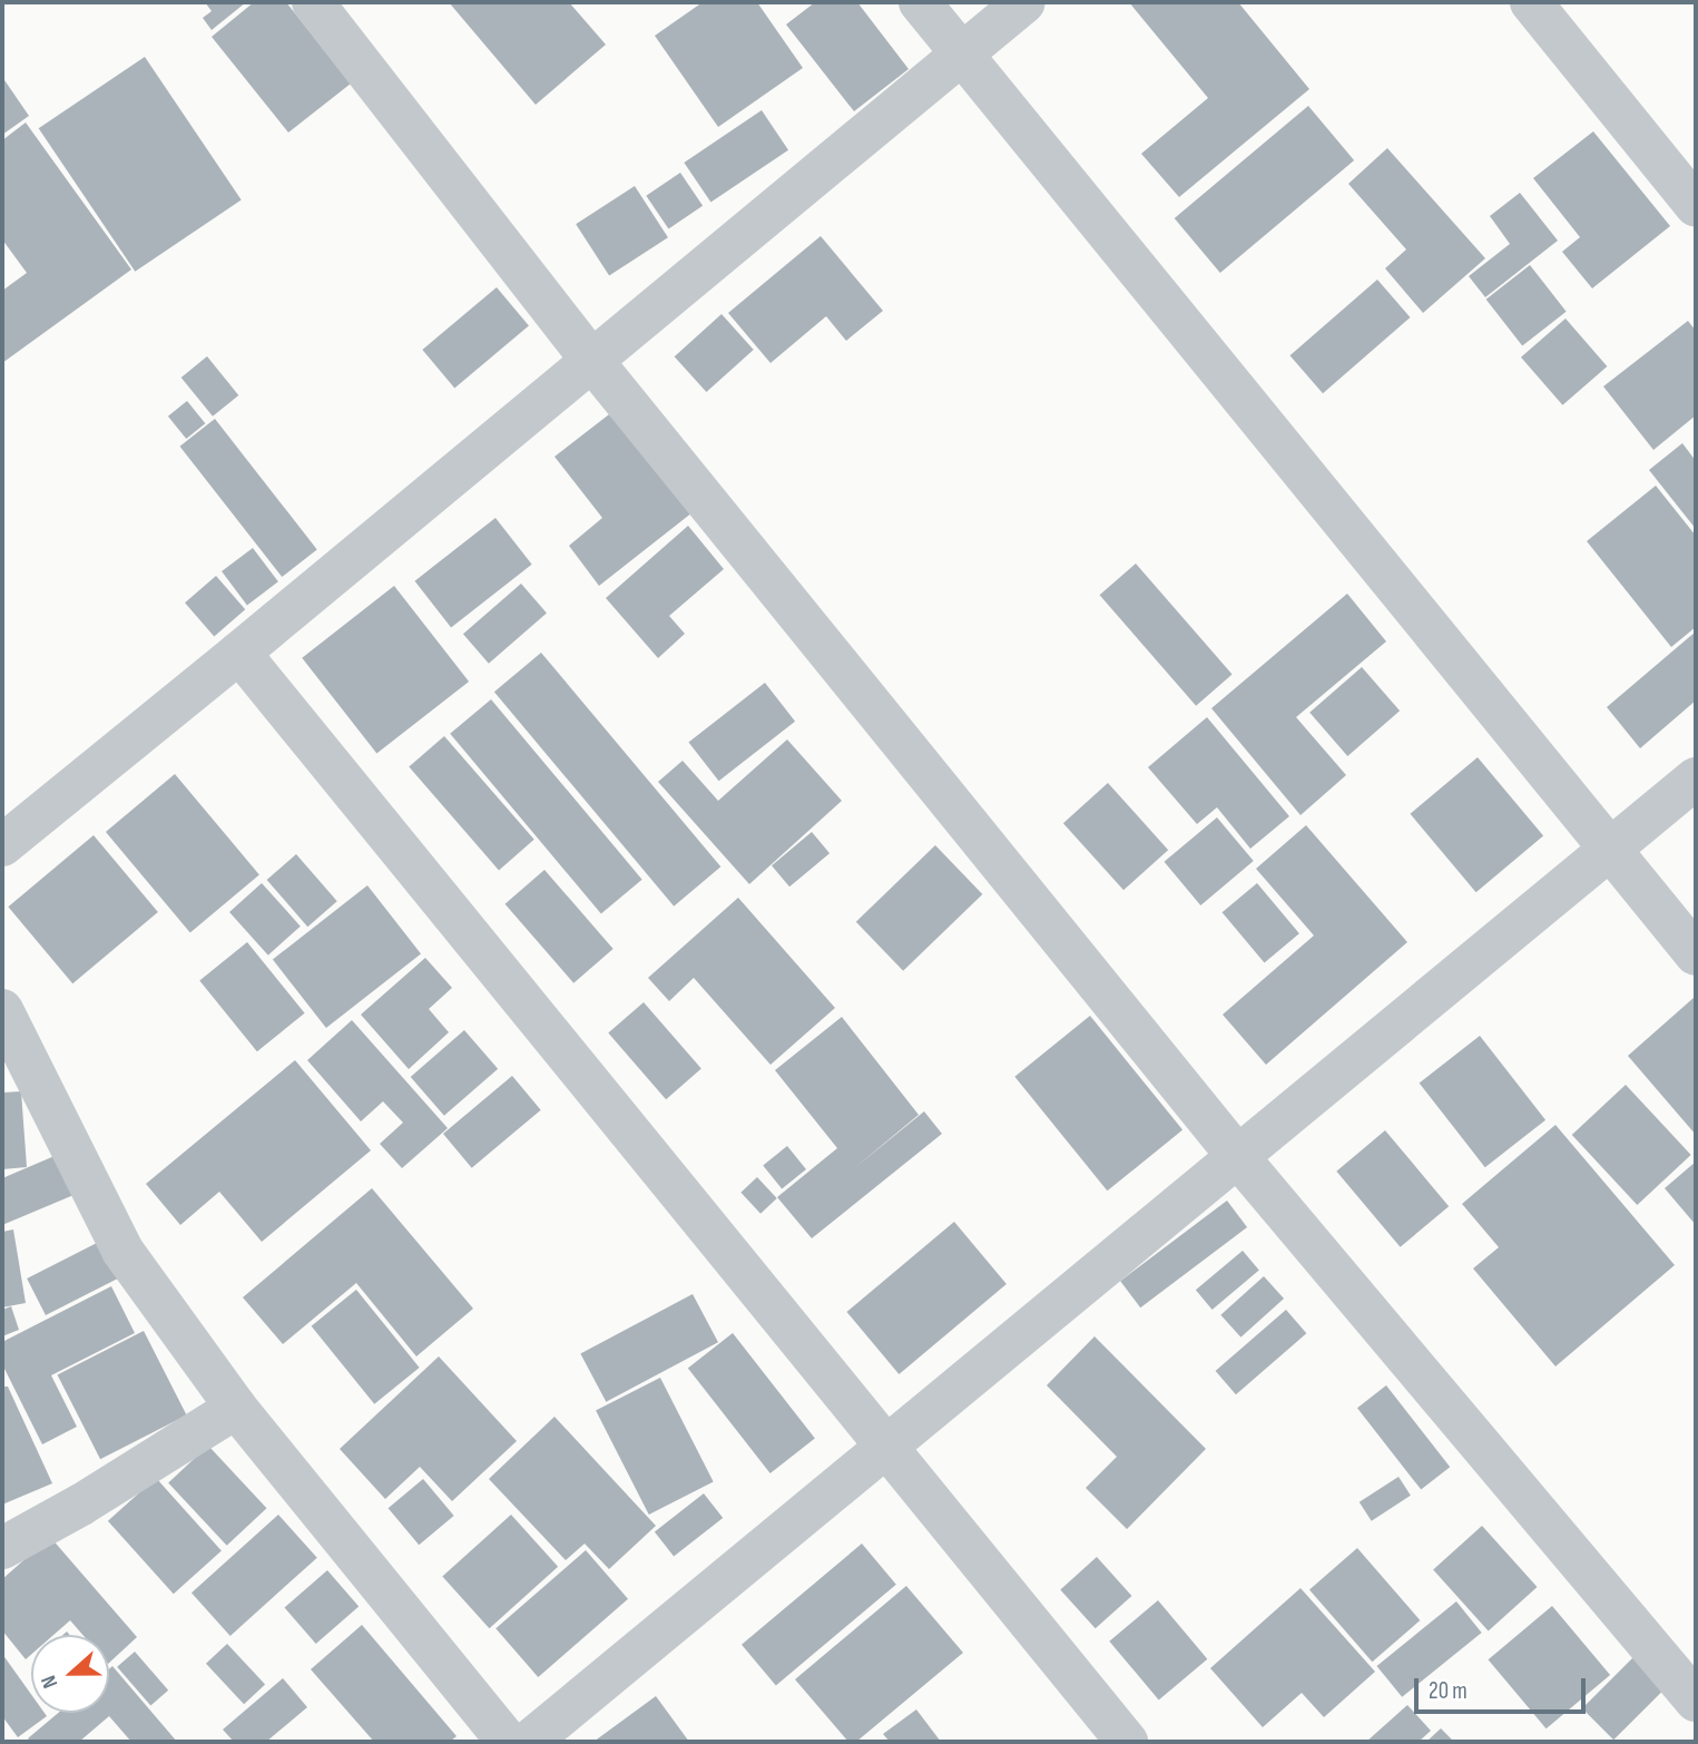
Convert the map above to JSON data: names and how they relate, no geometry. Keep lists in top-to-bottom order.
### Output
{
  "scale_bar": "20 m",
  "north": "left"
}
